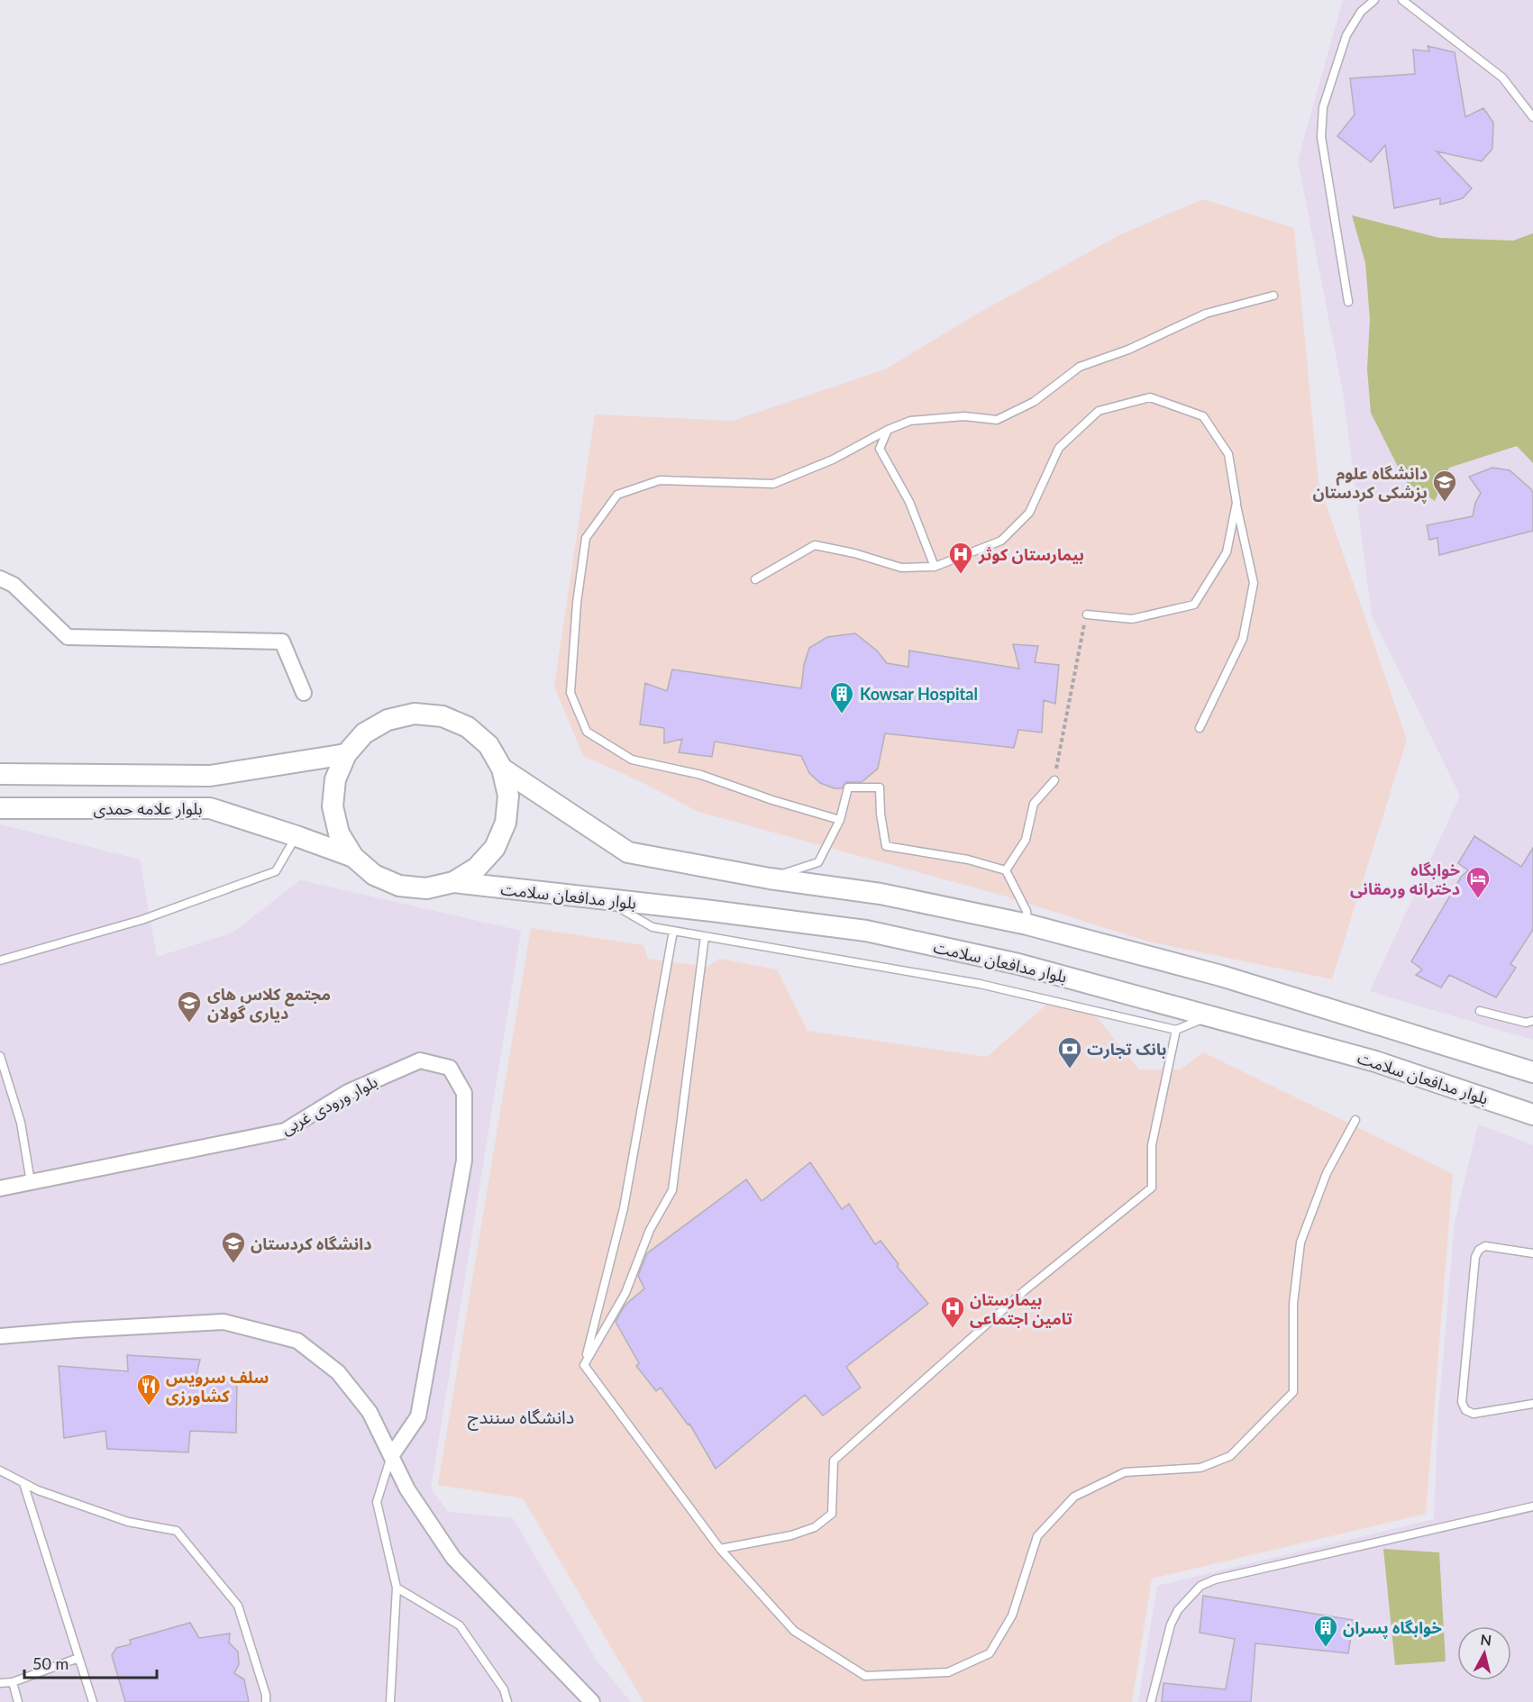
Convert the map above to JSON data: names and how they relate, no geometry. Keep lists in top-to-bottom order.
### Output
{
  "streets": {
    "main road": ["بلوار علامه حمدی", "بلوار مدافعان سلامت"],
    "street": ["بلوار ورودی غربی"]
  },
  "crossings": [
    ["بلوار علامه حمدی", "بلوار مدافعان سلامت"]
  ],
  "districts": ["دانشگاه سنندج"],
  "places": {
    "school or university": ["دانشگاه علوم پزشکی کردستان", "مجتمع کلاس های دیاری گولان", "دانشگاه کردستان"],
    "hospital": ["بیمارستان کوثر", "بیمارستان تامین اجتماعی"],
    "building": ["Kowsar Hospital", "خوابگاه پسران"],
    "hotel": ["خوابگاه دخترانه ورمقانی"],
    "bank": ["بانک تجارت"],
    "restaurant": ["سلف سرویس کشاورزی"]
  },
  "scale_bar": "50 m",
  "north": "top"
}
